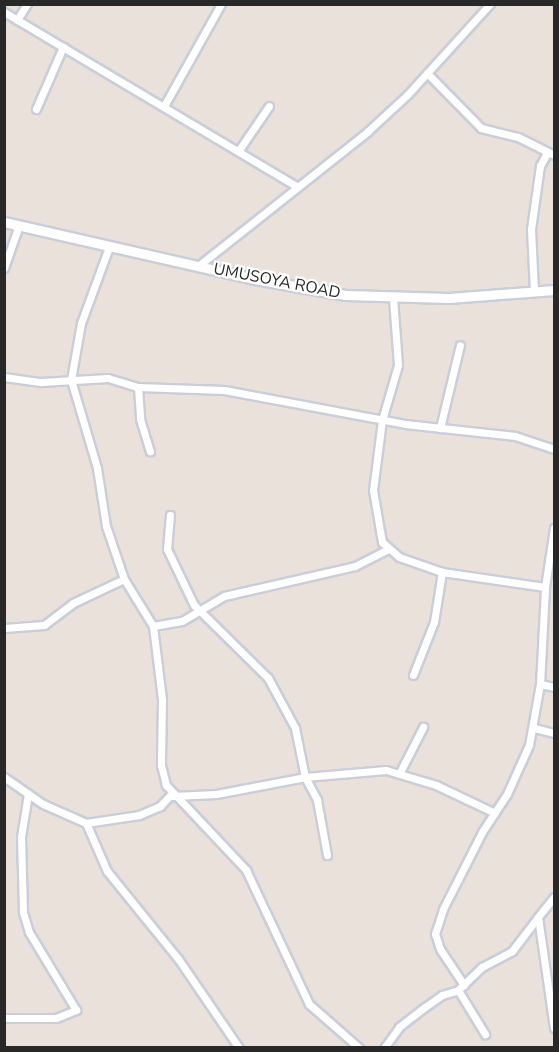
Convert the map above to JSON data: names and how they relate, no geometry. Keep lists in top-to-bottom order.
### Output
{
  "streets": {
    "main road": ["UMUSOYA ROAD"]
  }
}
